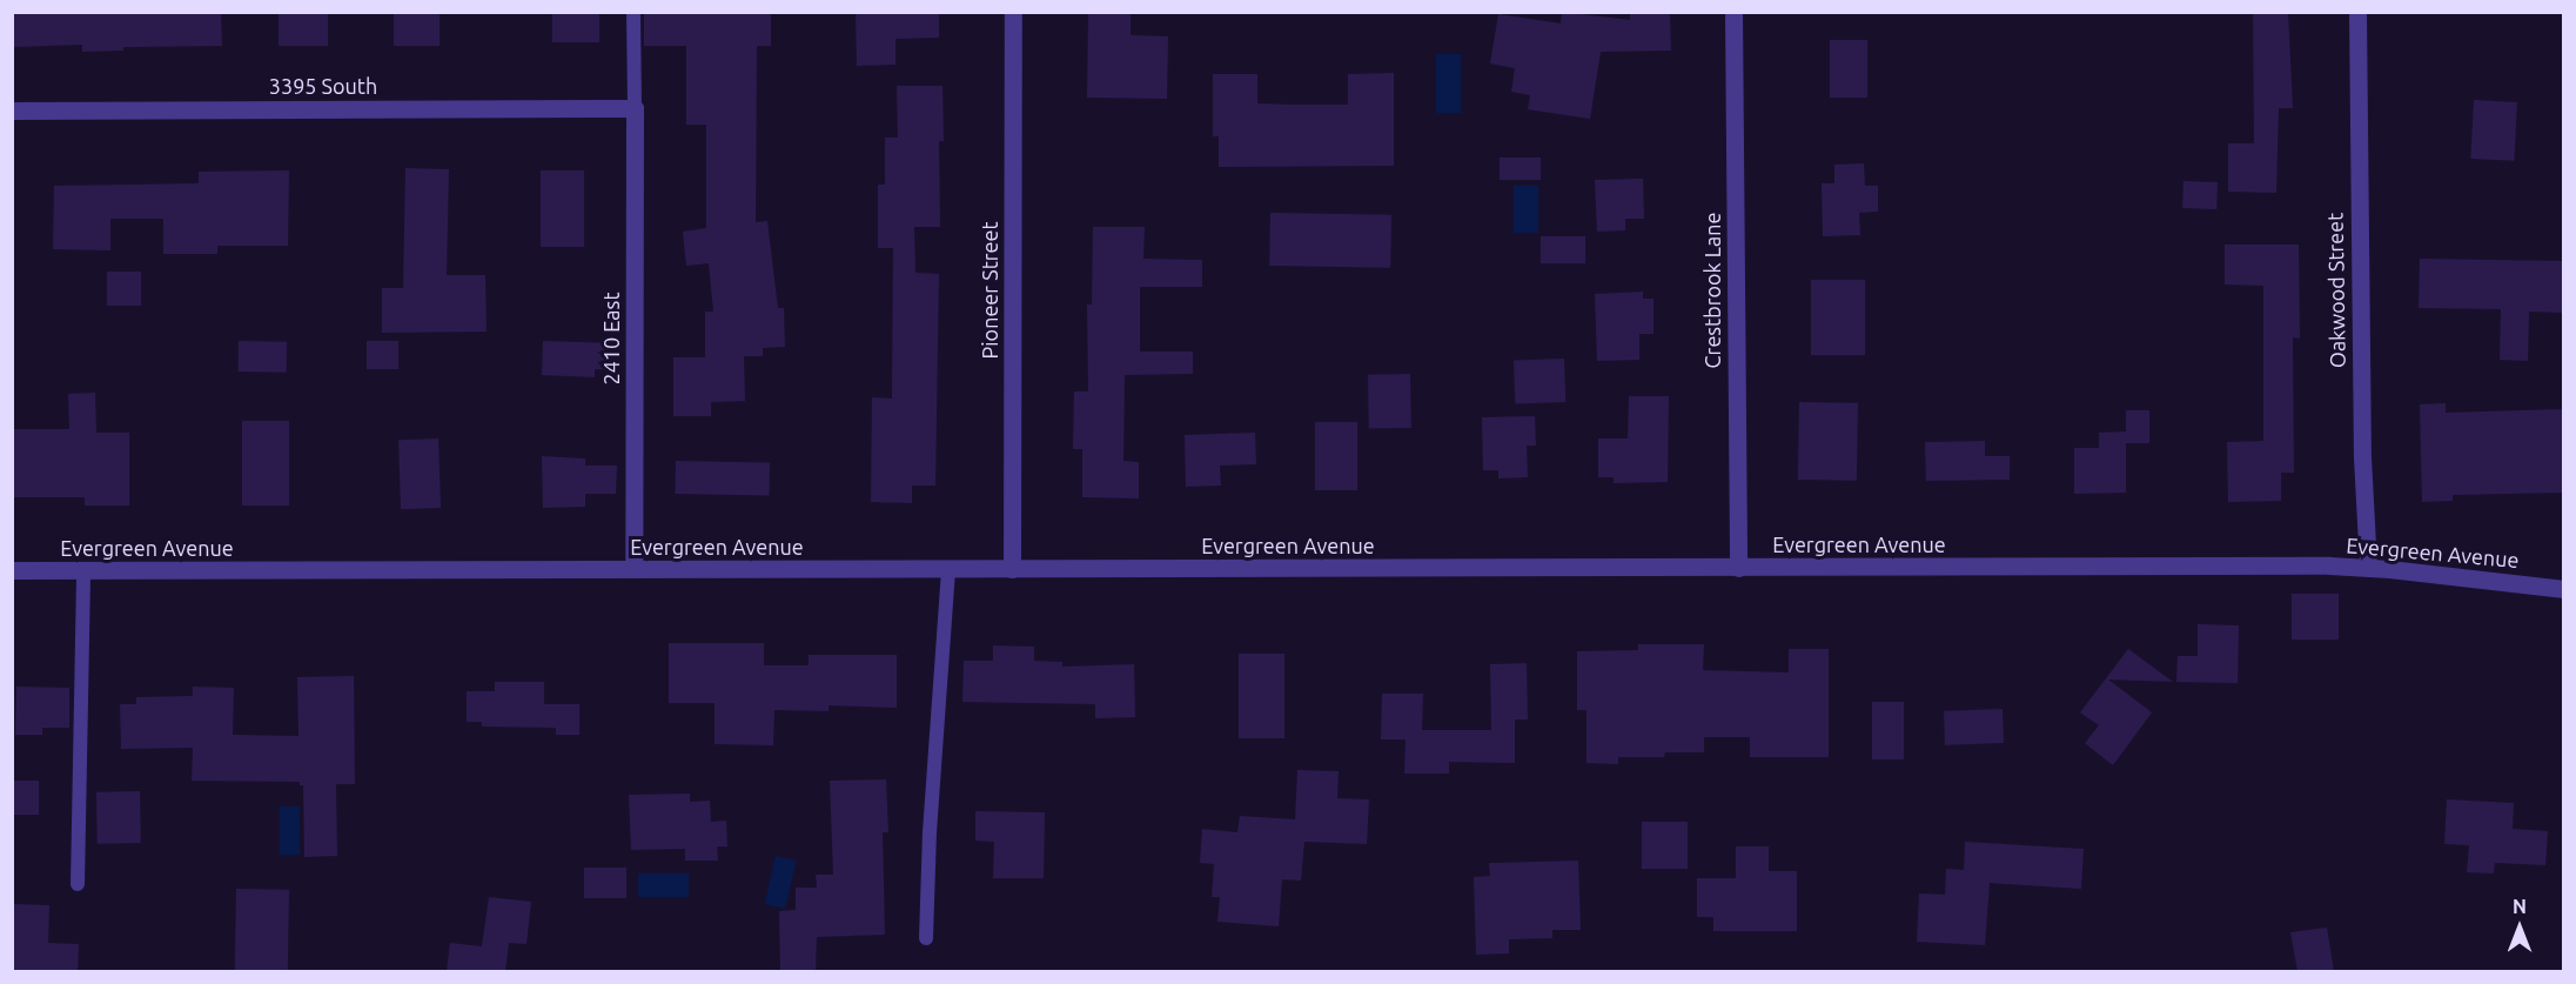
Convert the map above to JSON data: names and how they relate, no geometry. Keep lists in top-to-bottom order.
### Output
{
  "streets": {
    "street": [
      "3395 South",
      "Pioneer Street",
      "Crestbrook Lane",
      "Oakwood Street",
      "2410 East",
      "Evergreen Avenue"
    ]
  },
  "crossings": [
    ["3395 South", "2410 East"],
    ["Pioneer Street", "Evergreen Avenue"],
    ["Crestbrook Lane", "Evergreen Avenue"],
    ["Oakwood Street", "Evergreen Avenue"],
    ["2410 East", "Evergreen Avenue"]
  ],
  "north": "top"
}
